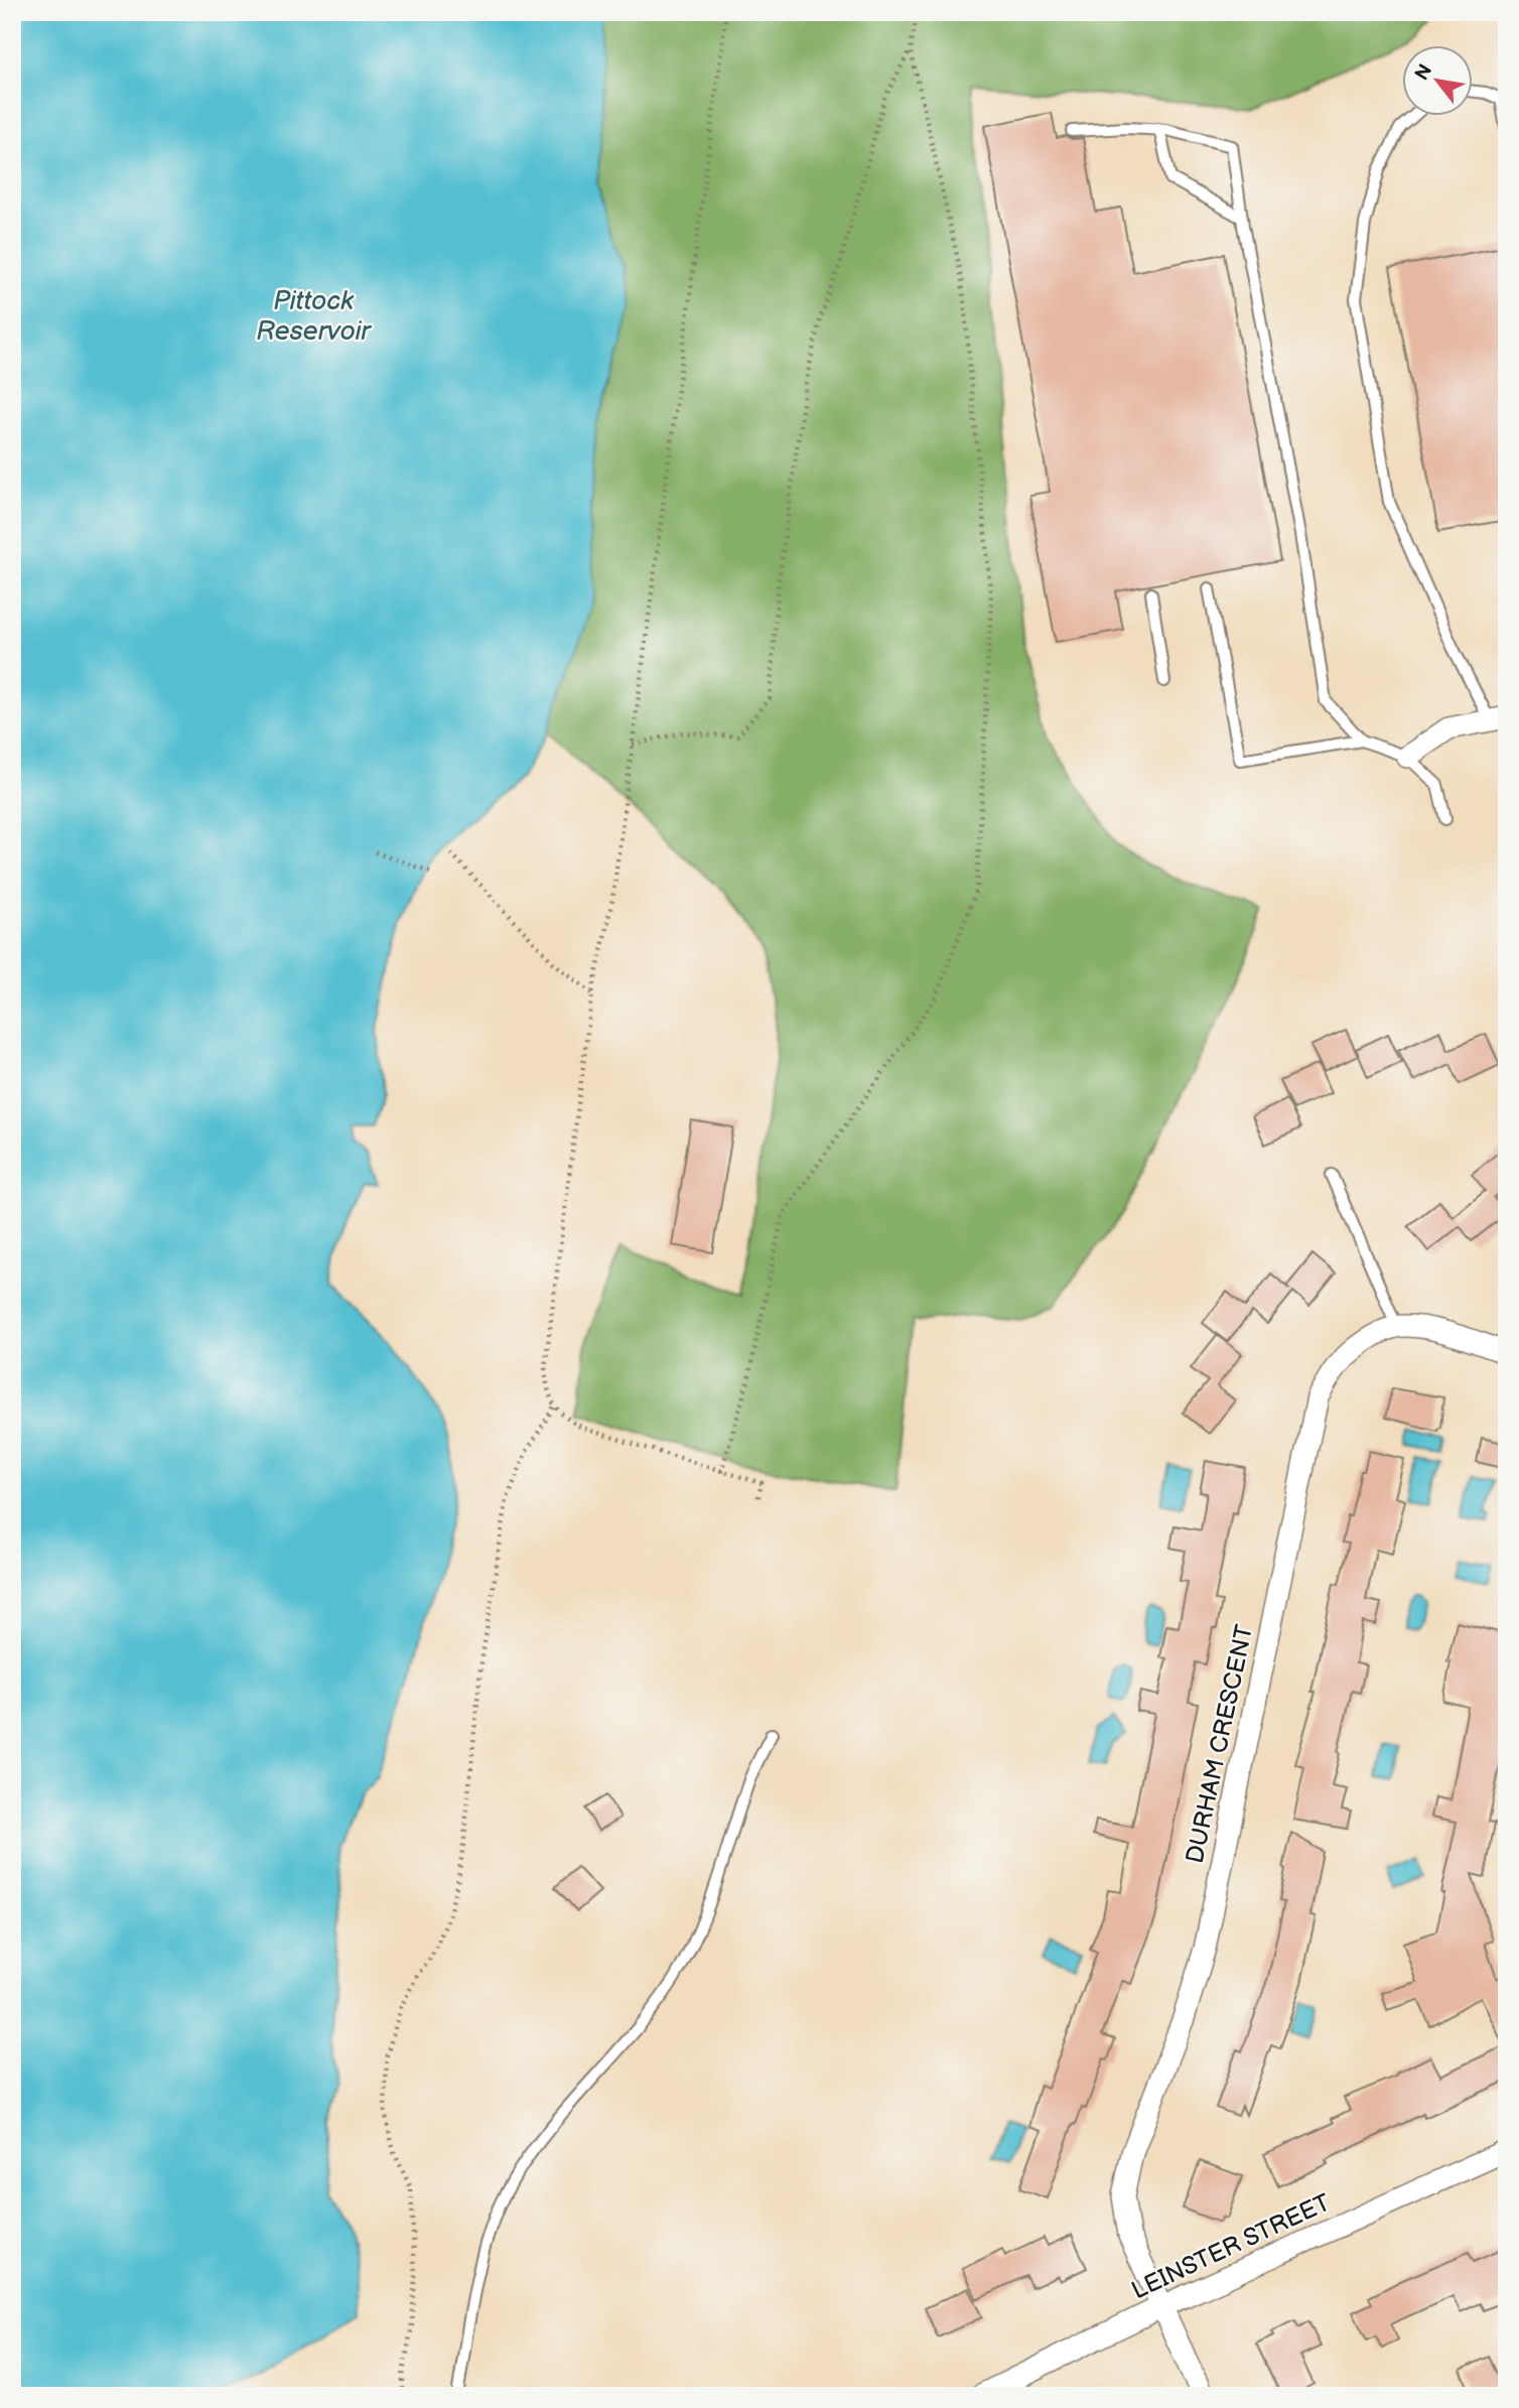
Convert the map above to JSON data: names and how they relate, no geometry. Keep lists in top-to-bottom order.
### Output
{
  "streets": {
    "street": ["DURHAM CRESCENT", "LEINSTER STREET"]
  },
  "crossings": [
    ["DURHAM CRESCENT", "LEINSTER STREET"]
  ],
  "water": ["Pittock Reservoir"],
  "north": "top left"
}
